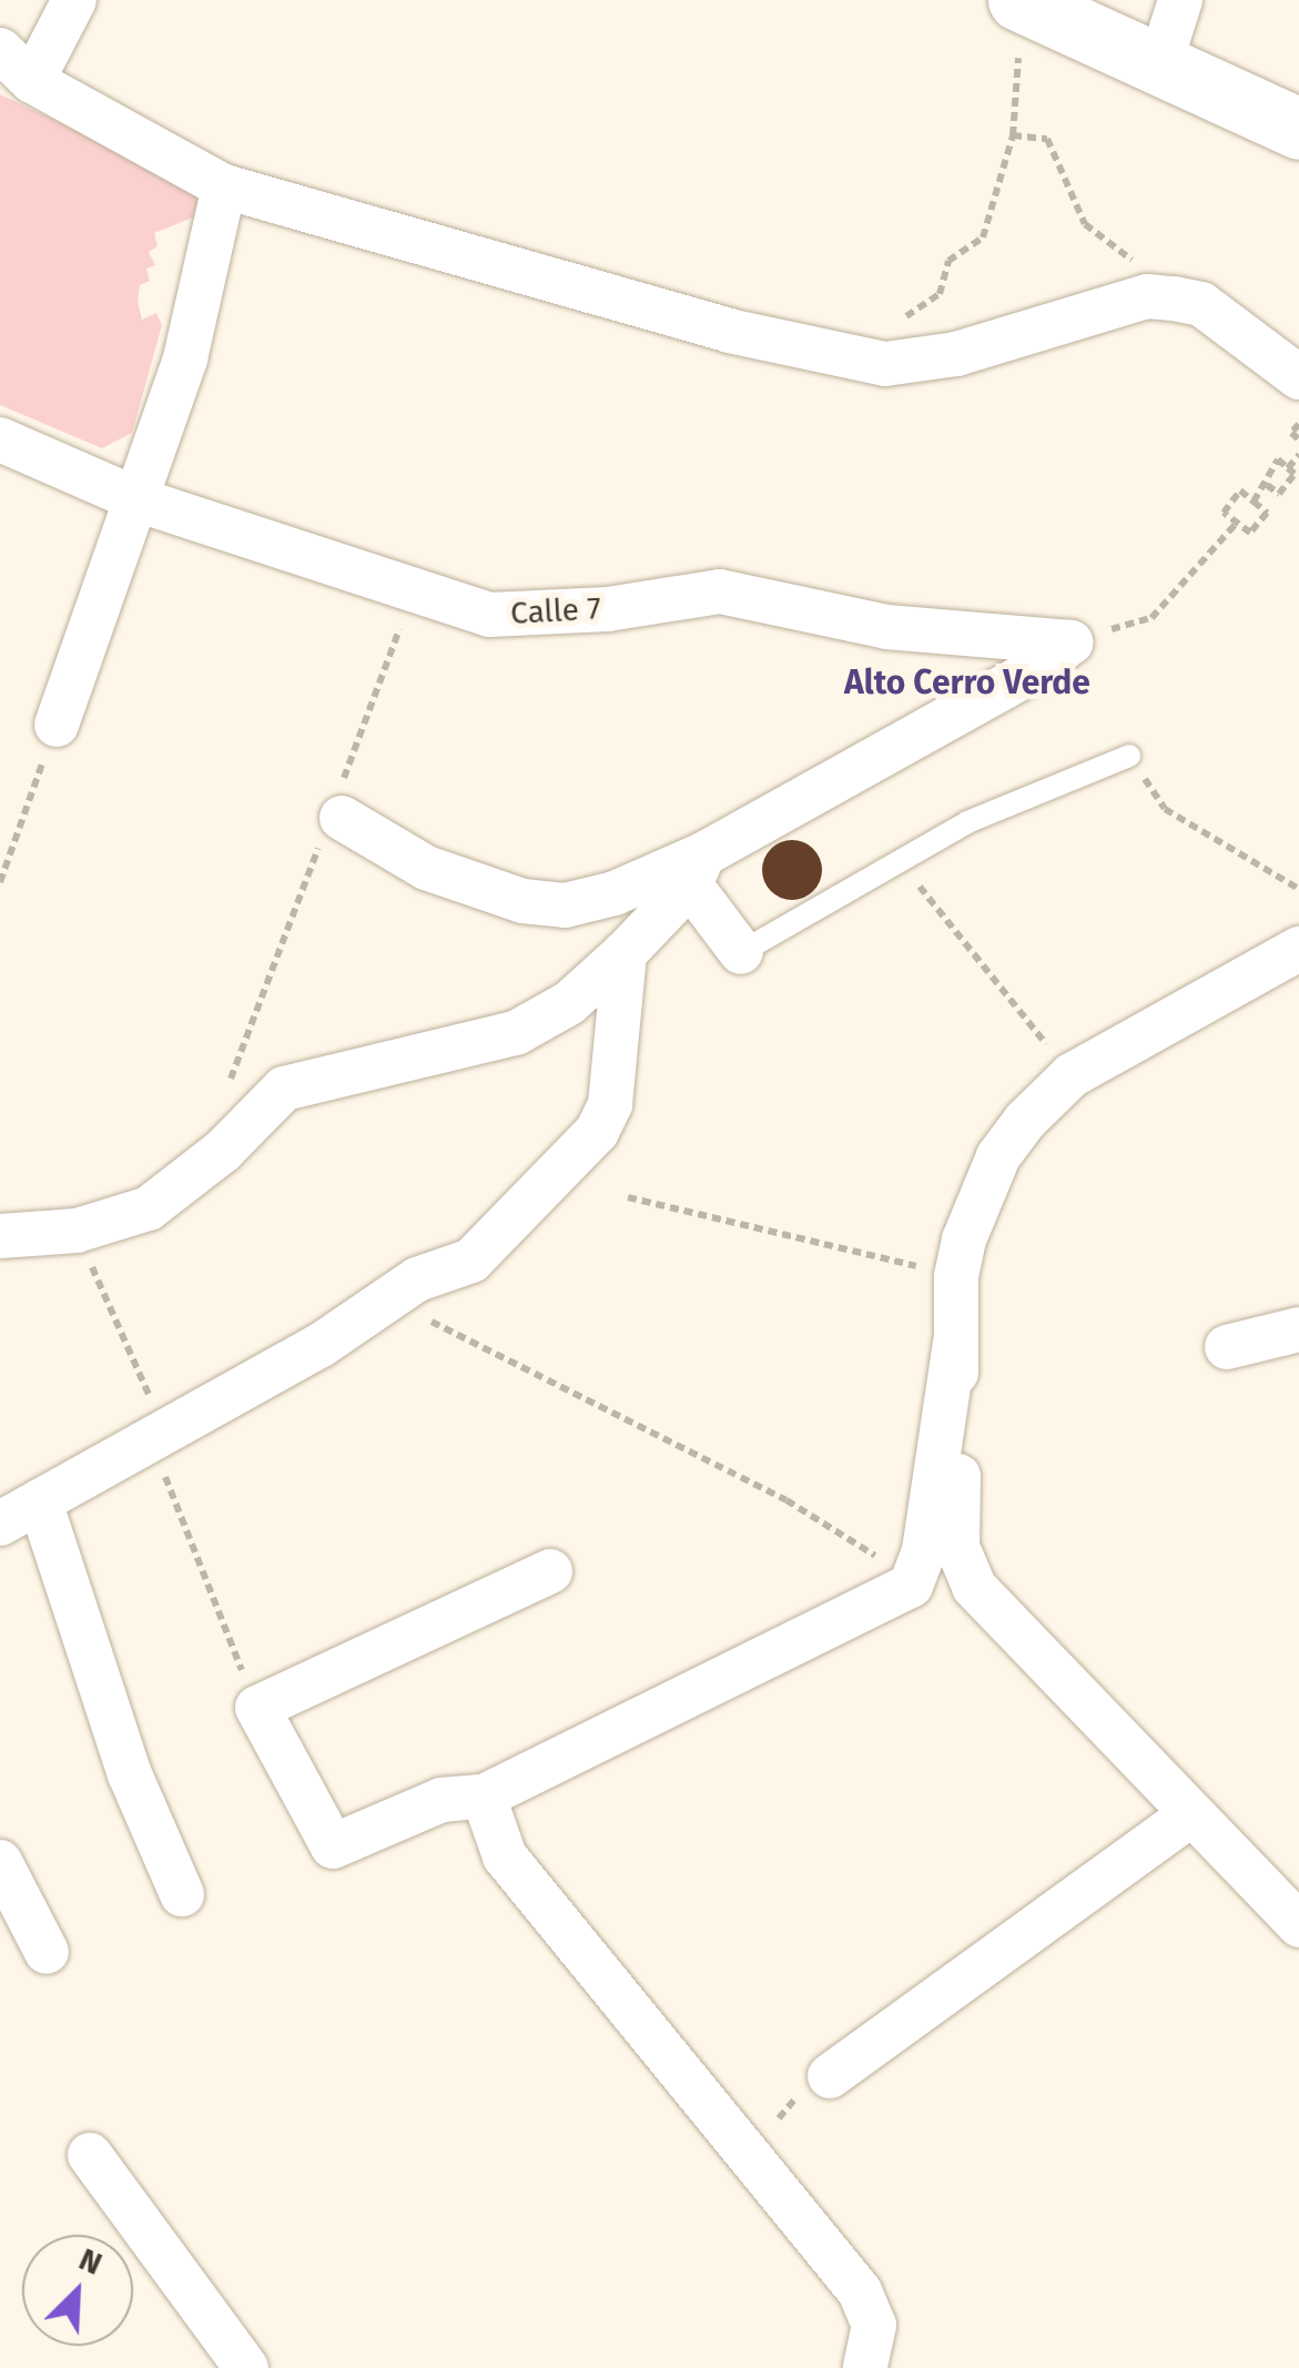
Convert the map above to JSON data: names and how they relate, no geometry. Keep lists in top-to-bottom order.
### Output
{
  "streets": {
    "street": ["Calle 7"]
  },
  "districts": ["Alto Cerro Verde"],
  "north": "top right"
}
